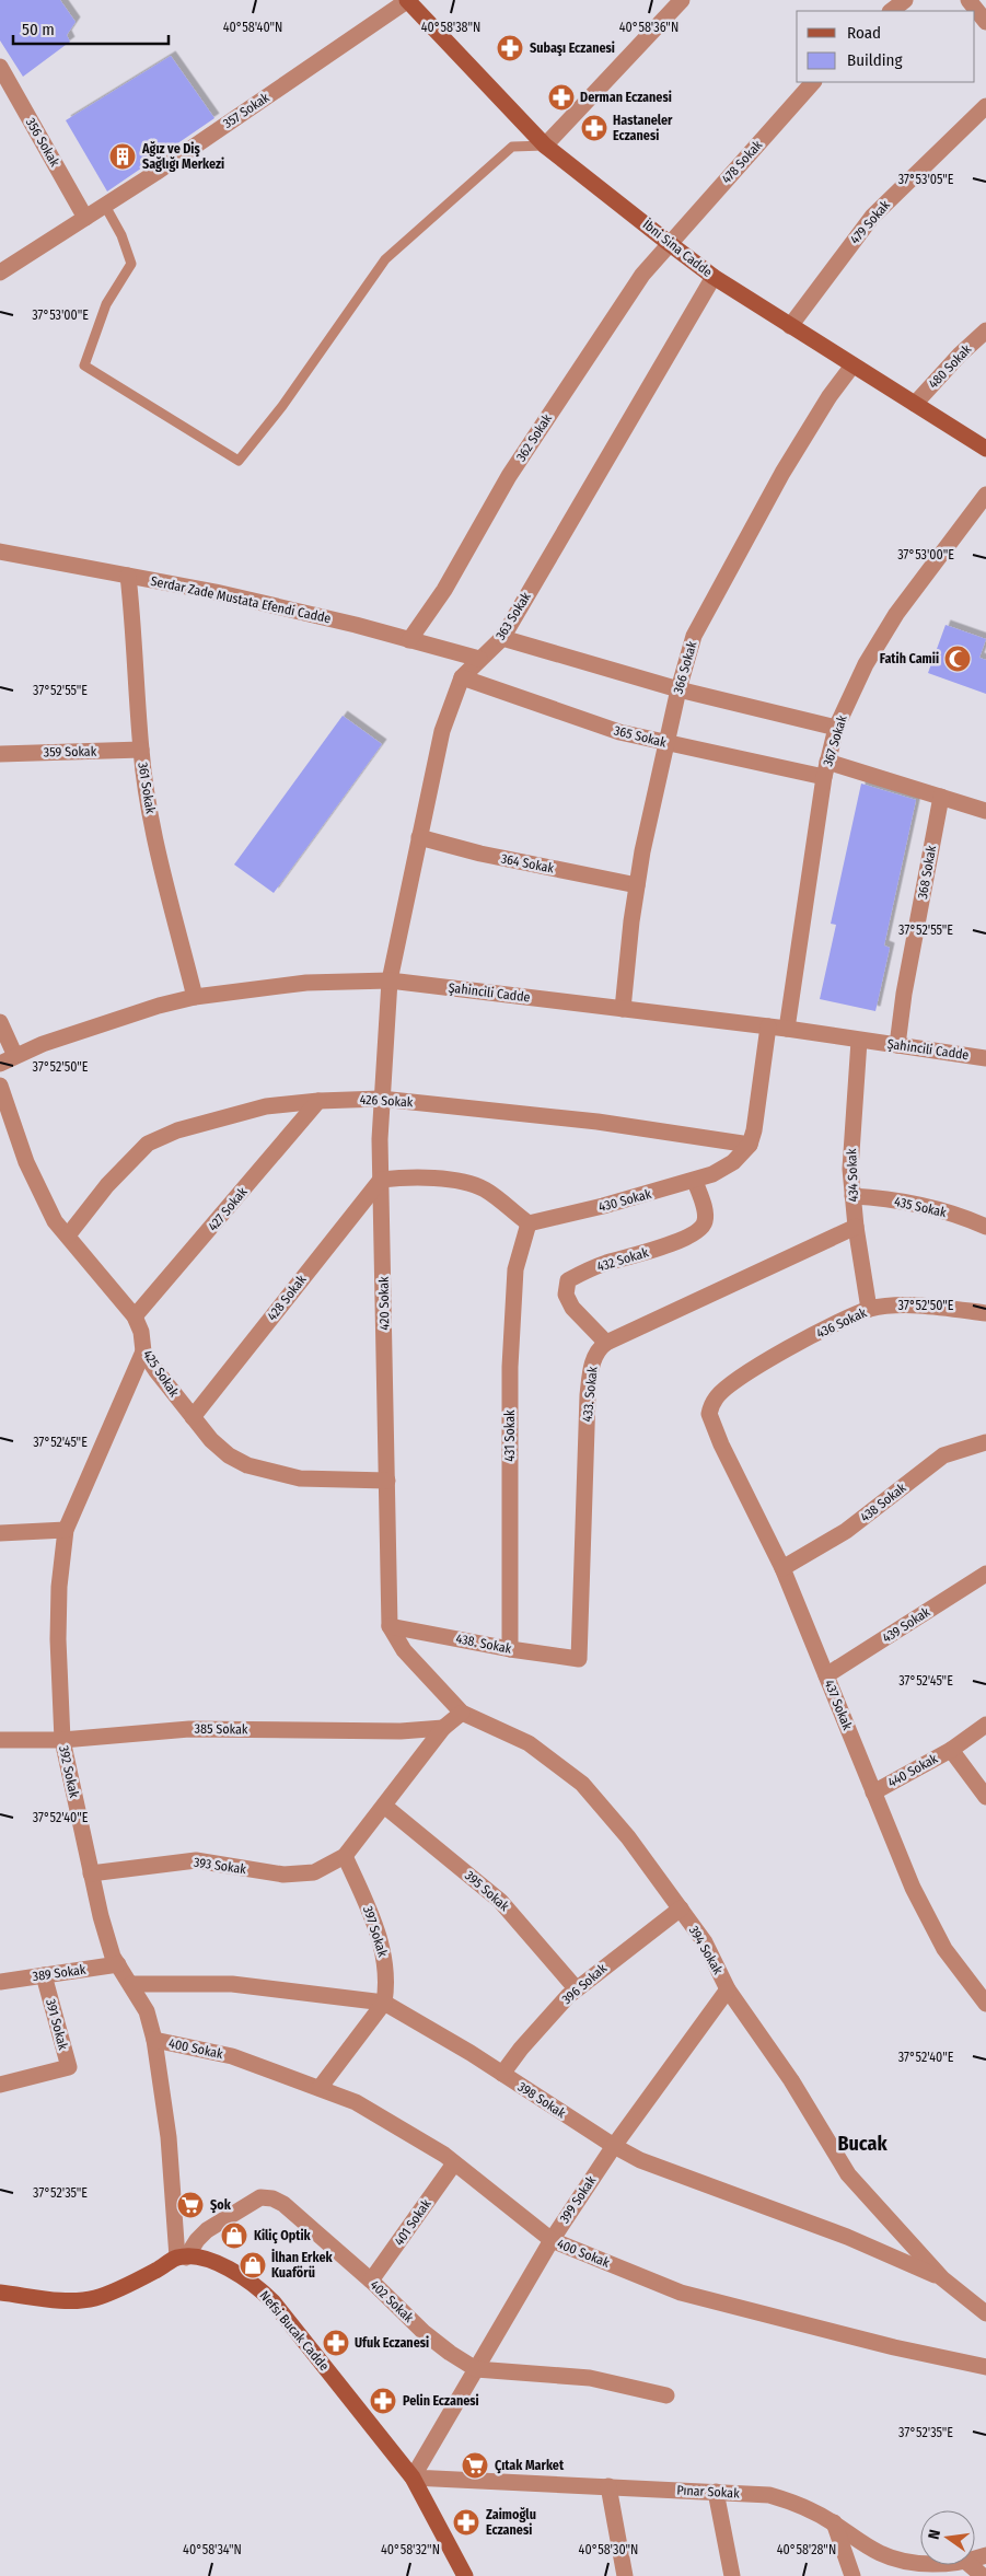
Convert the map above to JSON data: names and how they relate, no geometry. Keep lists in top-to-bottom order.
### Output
{
  "streets": {
    "street": [
      "357 Sokak",
      "356 Sokak",
      "478 Sokak",
      "479 Sokak",
      "İbni Sina Cadde",
      "480 Sokak",
      "362 Sokak",
      "Serdar Zade Mustata Efendi Cadde",
      "363 Sokak",
      "366 Sokak",
      "365 Sokak",
      "367 Sokak",
      "359 Sokak",
      "361 Sokak",
      "364 Sokak",
      "368 Sokak",
      "Şahincili Cadde",
      "426 Sokak",
      "434 Sokak",
      "430 Sokak",
      "435 Sokak",
      "427 Sokak",
      "432 Sokak",
      "428 Sokak",
      "420 Sokak",
      "436 Sokak",
      "425 Sokak",
      "433. Sokak",
      "431 Sokak",
      "438 Sokak",
      "439 Sokak",
      "438. Sokak",
      "437 Sokak",
      "385 Sokak",
      "440 Sokak",
      "392 Sokak",
      "393 Sokak",
      "395 Sokak",
      "397 Sokak",
      "394 Sokak",
      "389 Sokak",
      "396 Sokak",
      "391 Sokak",
      "400 Sokak",
      "398 Sokak",
      "399 Sokak",
      "401 Sokak",
      "402 Sokak",
      "Nefsi Bucak Cadde",
      "Pınar Sokak"
    ]
  },
  "crossings": [
    ["357 Sokak", "356 Sokak"],
    ["357 Sokak", "İbni Sina Cadde"],
    ["478 Sokak", "İbni Sina Cadde"],
    ["478 Sokak", "362 Sokak"],
    ["479 Sokak", "İbni Sina Cadde"],
    ["İbni Sina Cadde", "480 Sokak"],
    ["İbni Sina Cadde", "362 Sokak"],
    ["İbni Sina Cadde", "363 Sokak"],
    ["İbni Sina Cadde", "366 Sokak"],
    ["362 Sokak", "Serdar Zade Mustata Efendi Cadde"],
    ["Serdar Zade Mustata Efendi Cadde", "363 Sokak"],
    ["Serdar Zade Mustata Efendi Cadde", "361 Sokak"],
    ["363 Sokak", "365 Sokak"],
    ["363 Sokak", "364 Sokak"],
    ["363 Sokak", "Şahincili Cadde"],
    ["363 Sokak", "420 Sokak"],
    ["366 Sokak", "365 Sokak"],
    ["366 Sokak", "364 Sokak"],
    ["366 Sokak", "Şahincili Cadde"],
    ["365 Sokak", "367 Sokak"],
    ["365 Sokak", "368 Sokak"],
    ["367 Sokak", "Şahincili Cadde"],
    ["359 Sokak", "361 Sokak"],
    ["361 Sokak", "Şahincili Cadde"],
    ["368 Sokak", "Şahincili Cadde"],
    ["Şahincili Cadde", "434 Sokak"],
    ["Şahincili Cadde", "420 Sokak"],
    ["426 Sokak", "430 Sokak"],
    ["426 Sokak", "427 Sokak"],
    ["426 Sokak", "420 Sokak"],
    ["426 Sokak", "425 Sokak"],
    ["434 Sokak", "435 Sokak"],
    ["434 Sokak", "436 Sokak"],
    ["430 Sokak", "432 Sokak"],
    ["430 Sokak", "431 Sokak"],
    ["427 Sokak", "425 Sokak"],
    ["432 Sokak", "433. Sokak"],
    ["428 Sokak", "420 Sokak"],
    ["428 Sokak", "425 Sokak"],
    ["420 Sokak", "425 Sokak"],
    ["420 Sokak", "438. Sokak"],
    ["420 Sokak", "394 Sokak"],
    ["436 Sokak", "437 Sokak"],
    ["425 Sokak", "392 Sokak"],
    ["433. Sokak", "438. Sokak"],
    ["431 Sokak", "438. Sokak"],
    ["438 Sokak", "437 Sokak"],
    ["439 Sokak", "437 Sokak"],
    ["438. Sokak", "394 Sokak"],
    ["437 Sokak", "440 Sokak"],
    ["385 Sokak", "392 Sokak"],
    ["392 Sokak", "393 Sokak"],
    ["392 Sokak", "389 Sokak"],
    ["392 Sokak", "400 Sokak"],
    ["392 Sokak", "398 Sokak"],
    ["392 Sokak", "402 Sokak"],
    ["392 Sokak", "Nefsi Bucak Cadde"],
    ["393 Sokak", "397 Sokak"],
    ["395 Sokak", "396 Sokak"],
    ["397 Sokak", "398 Sokak"],
    ["394 Sokak", "396 Sokak"],
    ["394 Sokak", "398 Sokak"],
    ["394 Sokak", "399 Sokak"],
    ["389 Sokak", "391 Sokak"],
    ["396 Sokak", "398 Sokak"],
    ["400 Sokak", "399 Sokak"],
    ["400 Sokak", "401 Sokak"],
    ["398 Sokak", "399 Sokak"],
    ["399 Sokak", "402 Sokak"],
    ["399 Sokak", "Nefsi Bucak Cadde"],
    ["399 Sokak", "Pınar Sokak"],
    ["401 Sokak", "402 Sokak"],
    ["402 Sokak", "Nefsi Bucak Cadde"],
    ["Nefsi Bucak Cadde", "Pınar Sokak"]
  ],
  "districts": ["Bucak"],
  "places": {
    "pharmacy": [
      "Subaşı Eczanesi",
      "Derman Eczanesi",
      "Hastaneler Eczanesi",
      "Ufuk Eczanesi",
      "Pelin Eczanesi",
      "Zaimoğlu Eczanesi"
    ],
    "building": ["Ağız ve Diş Sağlığı Merkezi"],
    "mosque": ["Fatih Camii"],
    "supermarket": ["Şok", "Çıtak Market"],
    "shop": ["Kiliç Optik", "İlhan Erkek Kuaförü"]
  },
  "legend": ["Road", "Building"],
  "scale_bar": "50 m",
  "north": "left",
  "coordinates": [
    "40°58'40\"N",
    "40°58'38\"N",
    "40°58'36\"N",
    "37°53'05\"E",
    "37°53'00\"E",
    "37°52'55\"E",
    "37°52'50\"E",
    "37°52'45\"E",
    "37°52'40\"E",
    "37°52'35\"E",
    "40°58'34\"N",
    "40°58'32\"N",
    "40°58'30\"N",
    "40°58'28\"N"
  ]
}
